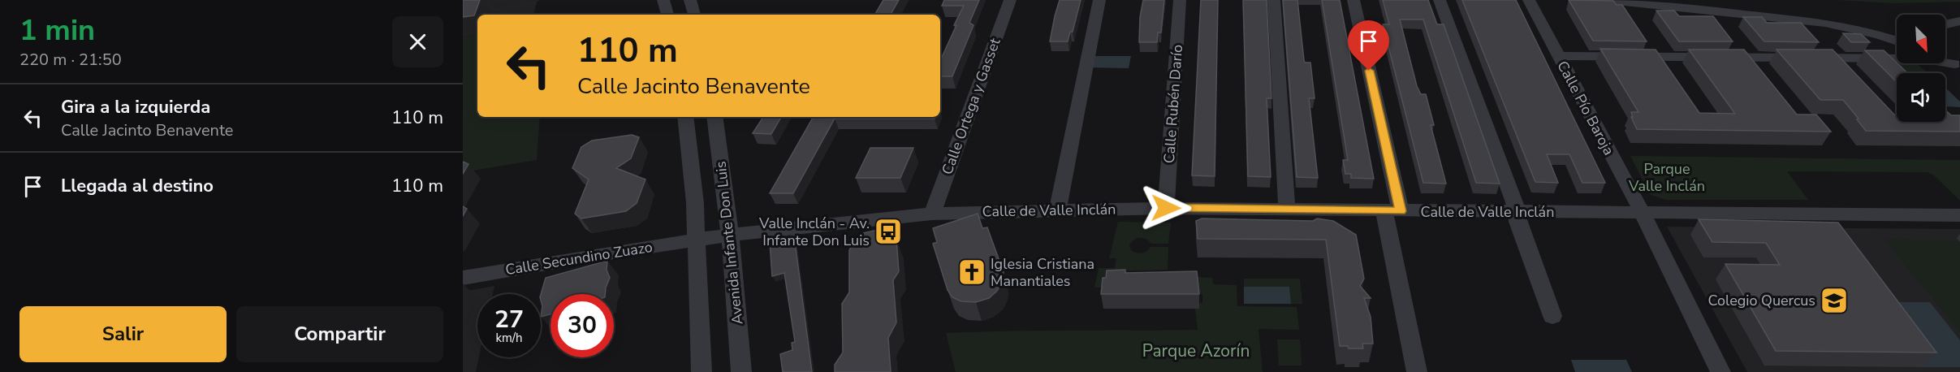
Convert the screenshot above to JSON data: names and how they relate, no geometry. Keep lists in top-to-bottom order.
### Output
{
  "streets": {
    "street": [
      "Calle Rubén Darío",
      "Calle Ortega y Gasset",
      "Calle Pío Baroja",
      "Calle de Valle Inclán",
      "Avenida Infante Don Luis",
      "Calle Secundino Zuazo"
    ]
  },
  "crossings": [
    ["Calle Rubén Darío", "Calle de Valle Inclán"],
    ["Calle Ortega y Gasset", "Calle de Valle Inclán"],
    ["Calle Pío Baroja", "Calle de Valle Inclán"],
    ["Calle de Valle Inclán", "Avenida Infante Don Luis"],
    ["Calle de Valle Inclán", "Calle Secundino Zuazo"],
    ["Avenida Infante Don Luis", "Calle Secundino Zuazo"]
  ],
  "parks": ["Parque Valle Inclán", "Parque Azorín"],
  "places": {
    "bus stop": ["Valle Inclán - Av. Infante Don Luis"],
    "church": ["Iglesia Cristiana Manantiales"],
    "school or university": ["Colegio Quercus"]
  },
  "north": "bottom right",
  "page": {
    "heading": ["1 min", "220 m · 21:50"],
    "turn": ["110 m", "Calle Jacinto Benavente"],
    "list": [
      {
        "name": "Gira a la izquierda",
        "note": "Calle Jacinto Benavente",
        "value": "110 m"
      },
      {
        "name": "Llegada al destino",
        "value": "110 m"
      }
    ],
    "speed": "27 km/h",
    "limit": "30",
    "buttons": ["Salir", "Compartir"]
  }
}
